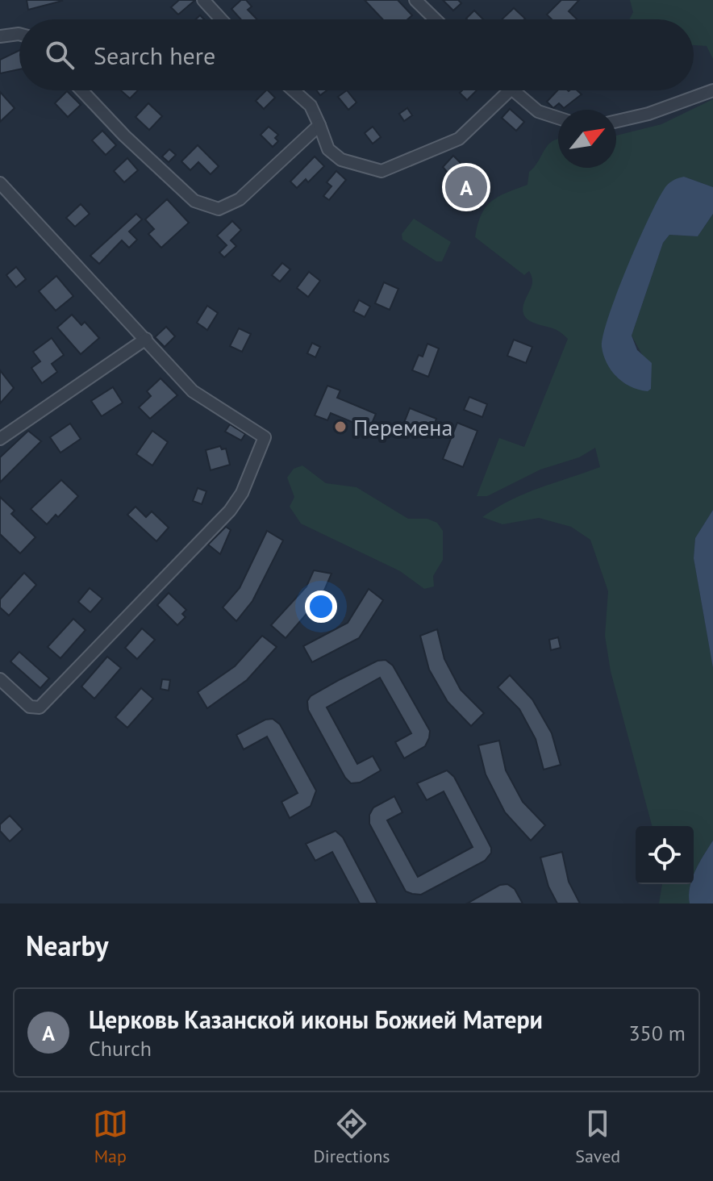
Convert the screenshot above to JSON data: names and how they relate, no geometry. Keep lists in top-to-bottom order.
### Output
{
  "places": ["Перемена"],
  "north": "top right",
  "page": {
    "search": "Search here",
    "pins": "A",
    "heading": "Nearby",
    "list": [
      {
        "mark": "A",
        "name": "Церковь Казанской иконы Божией Матери",
        "note": "Church",
        "value": "350 m"
      }
    ],
    "nav": ["Map", "Directions", "Saved"]
  }
}
